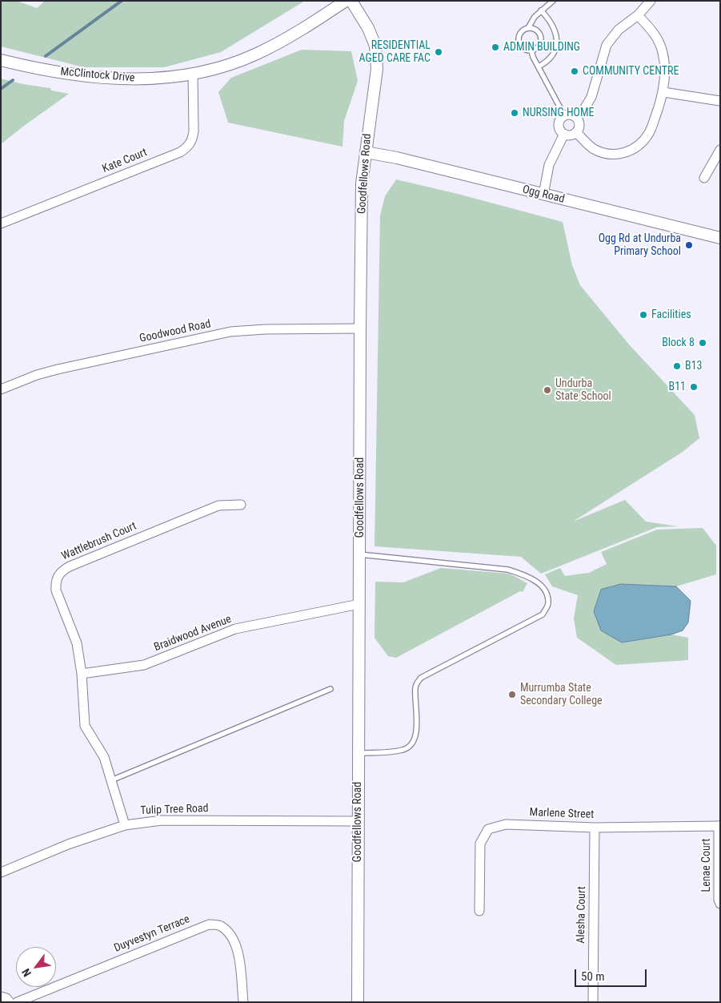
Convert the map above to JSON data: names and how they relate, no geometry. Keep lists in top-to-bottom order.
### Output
{
  "streets": {
    "street": [
      "McClintock Drive",
      "Kate Court",
      "Goodfellows Road",
      "Ogg Road",
      "Goodwood Road",
      "Wattlebrush Court",
      "Braidwood Avenue",
      "Tulip Tree Road",
      "Marlene Street",
      "Lenae Court",
      "Alesha Court",
      "Duyvestyn Terrace"
    ]
  },
  "crossings": [
    ["McClintock Drive", "Kate Court"],
    ["Goodfellows Road", "Ogg Road"],
    ["Goodfellows Road", "Goodwood Road"],
    ["Goodfellows Road", "Braidwood Avenue"],
    ["Goodfellows Road", "Tulip Tree Road"],
    ["Wattlebrush Court", "Braidwood Avenue"],
    ["Wattlebrush Court", "Tulip Tree Road"],
    ["Marlene Street", "Lenae Court"],
    ["Marlene Street", "Alesha Court"]
  ],
  "places": [
    "ADMIN BUILDING",
    "RESIDENTIAL AGED CARE FAC",
    "COMMUNITY CENTRE",
    "NURSING HOME",
    "Ogg Rd at Undurba Primary School",
    "Facilities",
    "Block 8",
    "B13",
    "B11",
    "Undurba State School",
    "Murrumba State Secondary College"
  ],
  "scale_bar": "50 m",
  "north": "bottom left"
}
